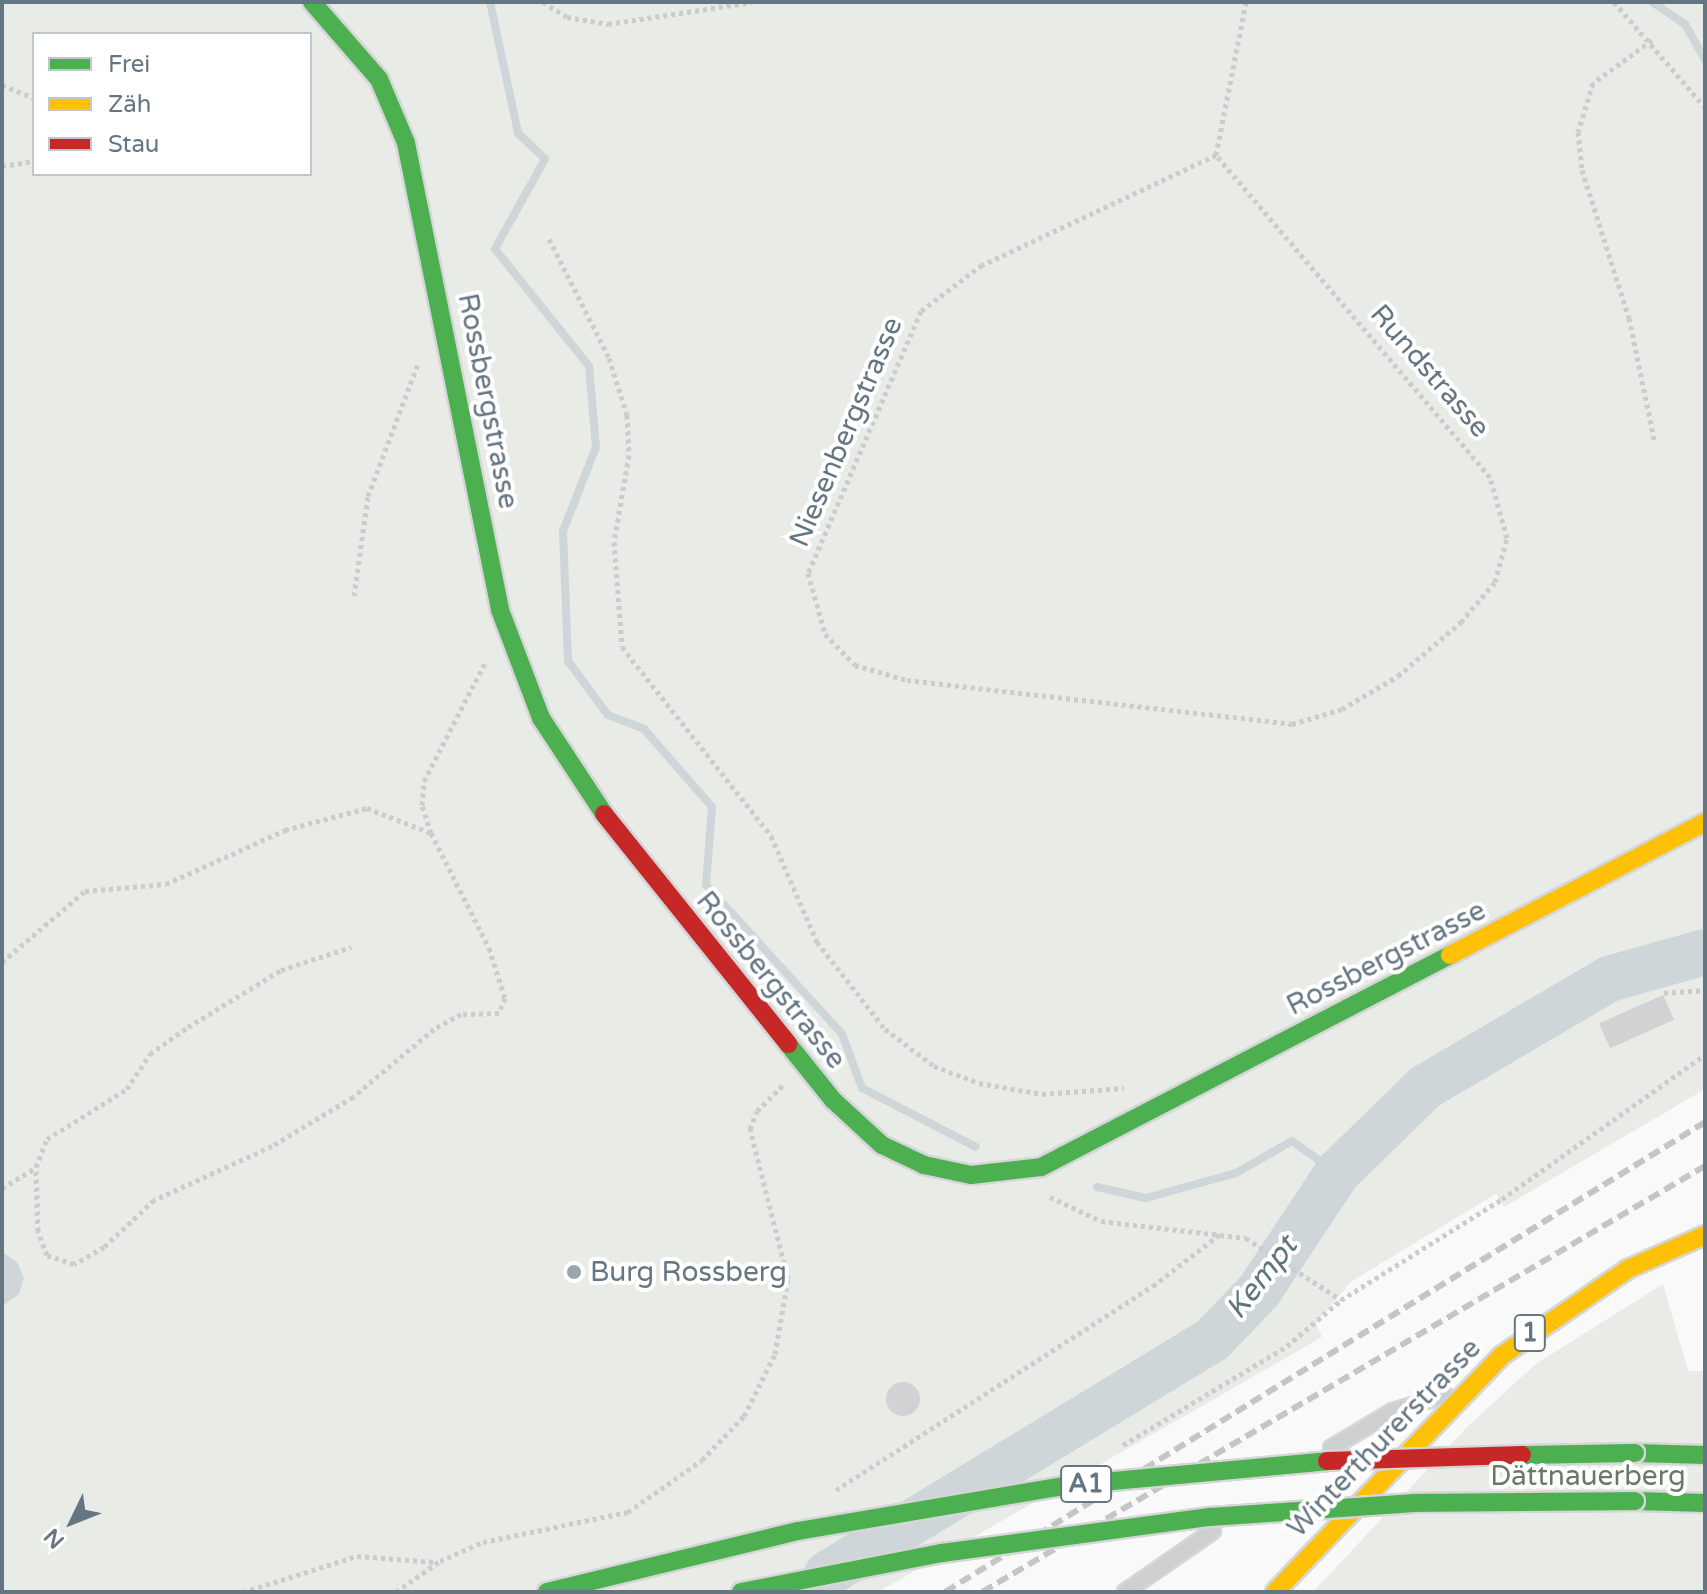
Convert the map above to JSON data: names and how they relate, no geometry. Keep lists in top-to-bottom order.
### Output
{
  "streets": {
    "main road": [
      "Rossbergstrasse",
      "1",
      "Winterthurerstrasse",
      "A1"
    ],
    "path": ["Rundstrasse", "Niesenbergstrasse"]
  },
  "crossings": [
    ["Rundstrasse", "Niesenbergstrasse"]
  ],
  "water": ["Kempt"],
  "parks": ["Dättnauerberg"],
  "places": ["Burg Rossberg"],
  "legend": ["Frei", "Zäh", "Stau"],
  "north": "bottom left"
}
